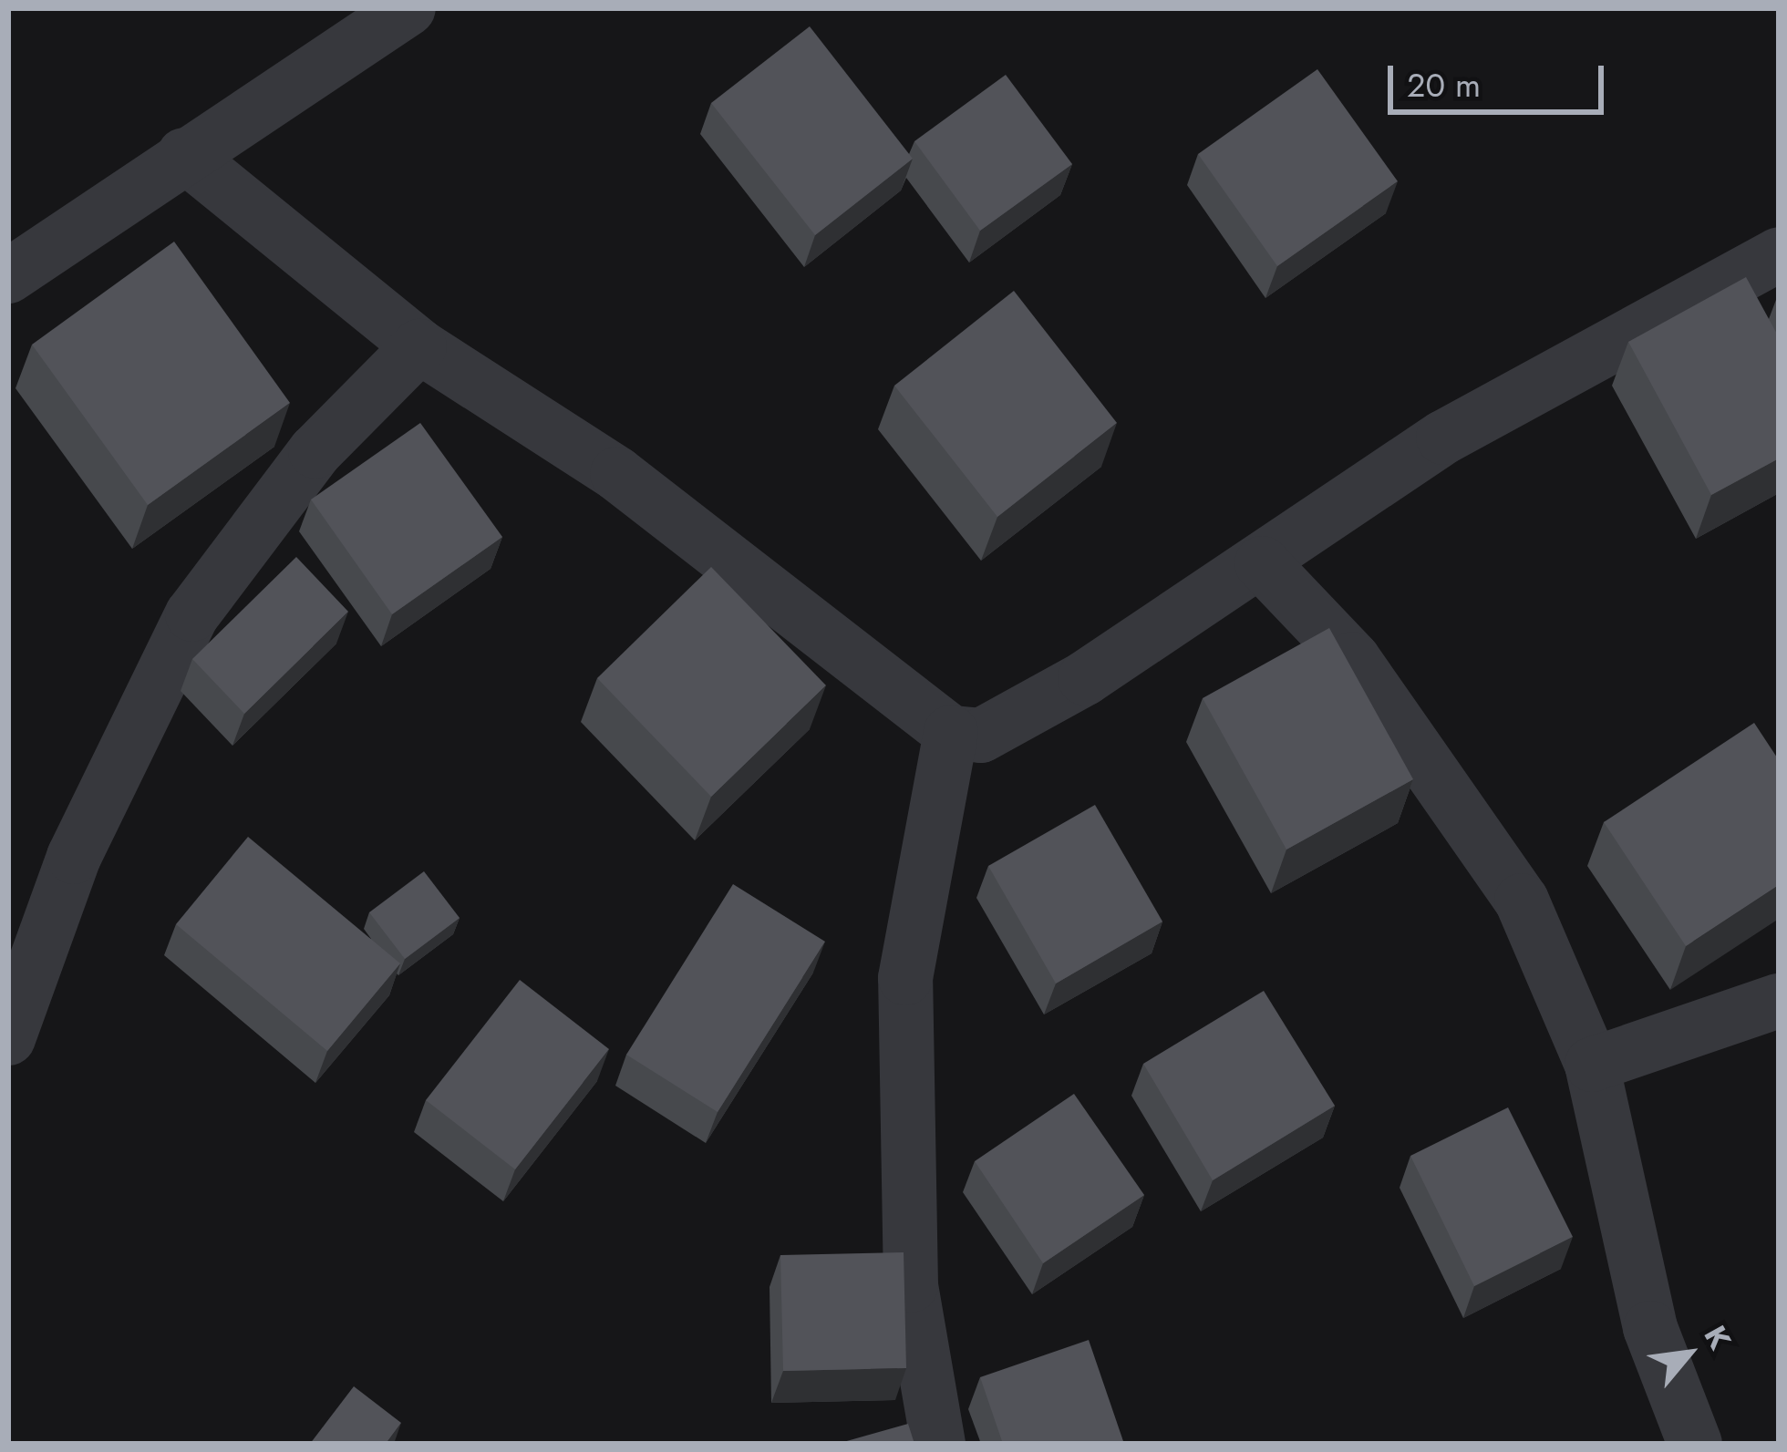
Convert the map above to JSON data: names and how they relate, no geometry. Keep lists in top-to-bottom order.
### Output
{
  "scale_bar": "20 m",
  "north": "top right"
}
